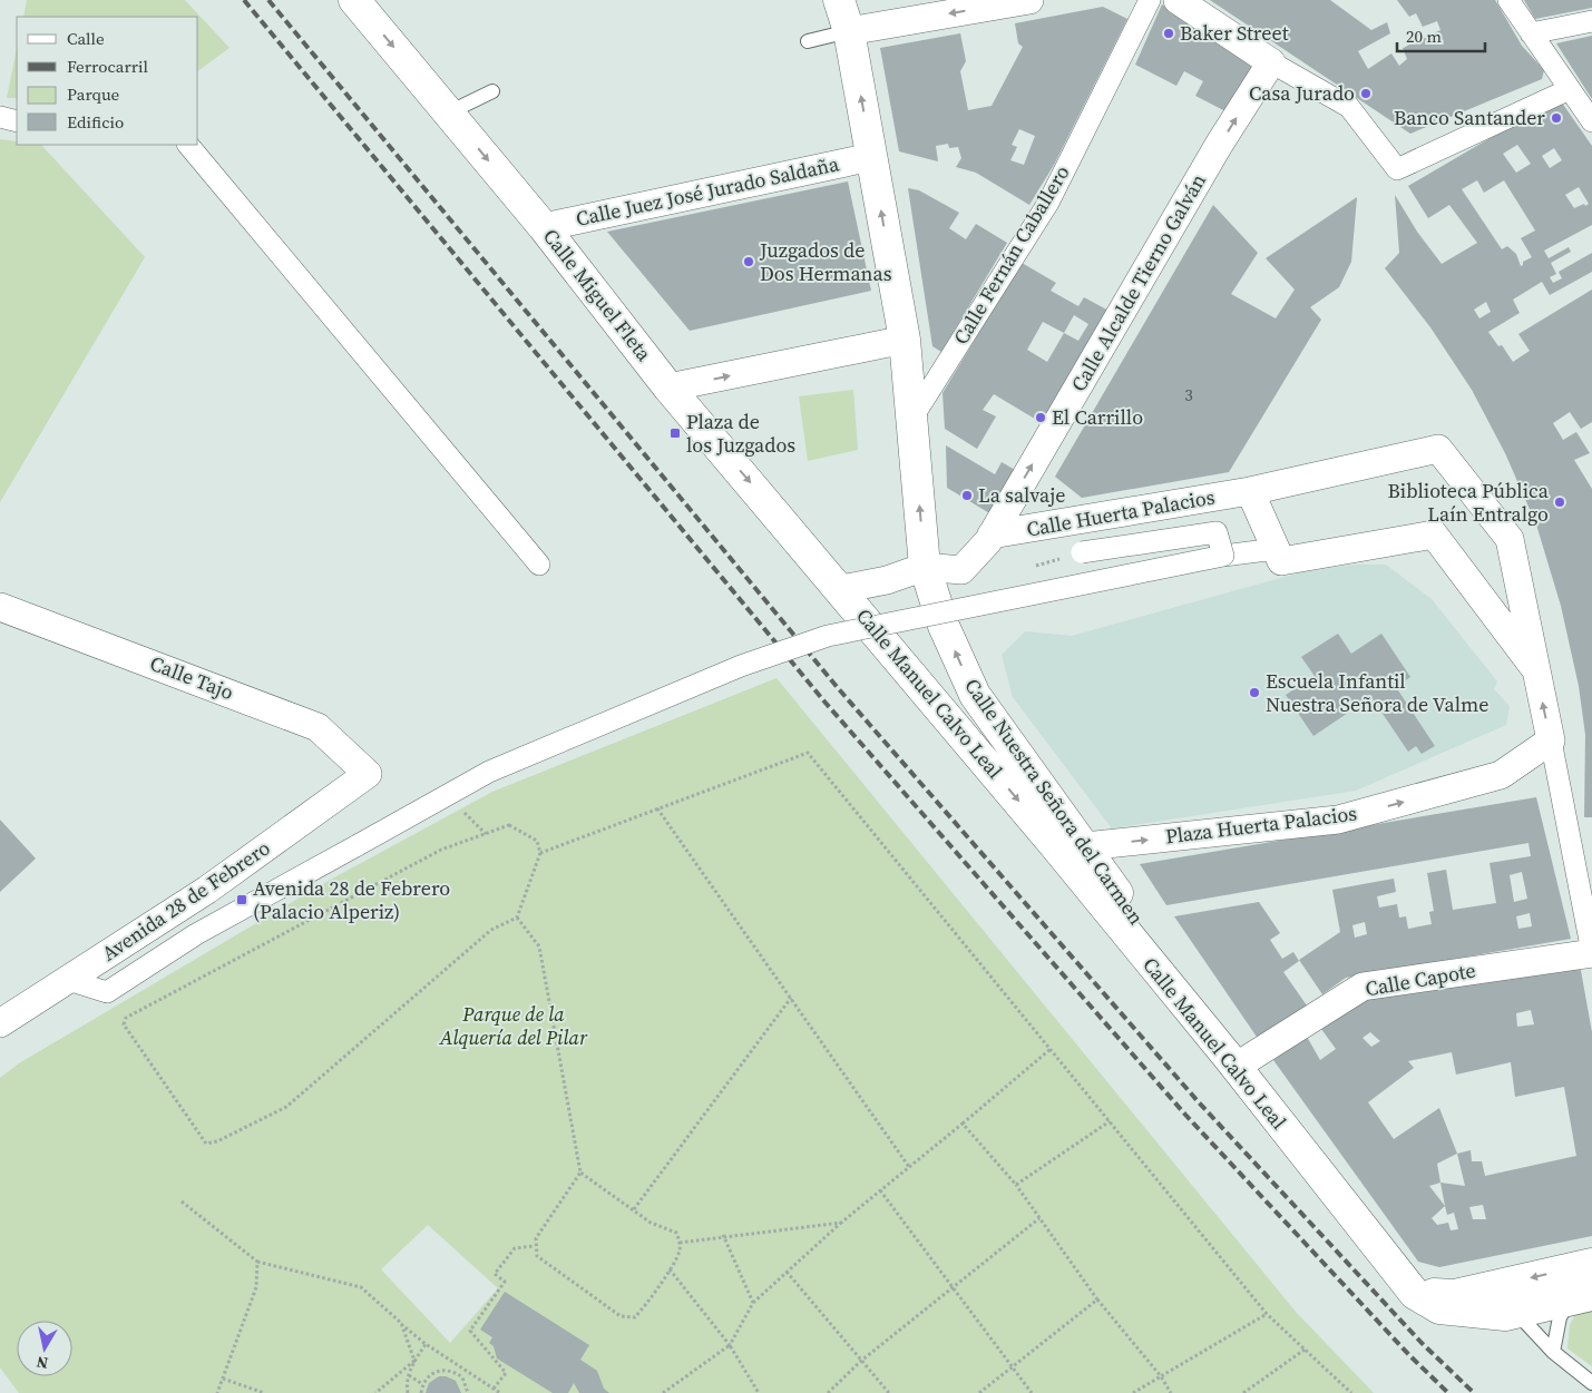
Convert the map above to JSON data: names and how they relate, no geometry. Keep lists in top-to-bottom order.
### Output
{
  "streets": {
    "street": [
      "Calle Juez José Jurado Saldaña",
      "Calle Fernán Caballero",
      "Calle Alcalde Tierno Galván",
      "Calle Miguel Fleta",
      "Calle Huerta Palacios",
      "Calle Tajo",
      "Calle Manuel Calvo Leal",
      "Calle Nuestra Señora del Carmen",
      "Plaza Huerta Palacios",
      "Avenida 28 de Febrero",
      "Calle Capote"
    ]
  },
  "crossings": [
    ["Calle Juez José Jurado Saldaña", "Calle Miguel Fleta"],
    ["Calle Juez José Jurado Saldaña", "Calle Nuestra Señora del Carmen"],
    ["Calle Fernán Caballero", "Calle Nuestra Señora del Carmen"],
    ["Calle Alcalde Tierno Galván", "Calle Huerta Palacios"],
    ["Calle Alcalde Tierno Galván", "Calle Nuestra Señora del Carmen"],
    ["Calle Miguel Fleta", "Calle Manuel Calvo Leal"],
    ["Calle Tajo", "Avenida 28 de Febrero"],
    ["Calle Manuel Calvo Leal", "Calle Nuestra Señora del Carmen"],
    ["Calle Manuel Calvo Leal", "Calle Capote"],
    ["Calle Nuestra Señora del Carmen", "Plaza Huerta Palacios"],
    ["Calle Nuestra Señora del Carmen", "Calle Capote"]
  ],
  "one_way": ["Calle Alcalde Tierno Galván", "Calle Nuestra Señora del Carmen", "Plaza Huerta Palacios"],
  "parks": ["Parque de la Alquería del Pilar"],
  "places": {
    "other": [
      "Baker Street",
      "Casa Jurado",
      "Banco Santander",
      "Juzgados de Dos Hermanas",
      "El Carrillo",
      "La salvaje",
      "Biblioteca Pública Laín Entralgo",
      "Escuela Infantil Nuestra Señora de Valme"
    ],
    "transit": ["Plaza de los Juzgados", "Avenida 28 de Febrero (Palacio Alperiz)"]
  },
  "house_numbers": ["3"],
  "legend": [
    "Calle",
    "Ferrocarril",
    "Parque",
    "Edificio"
  ],
  "scale_bar": "20 m",
  "north": "bottom"
}
